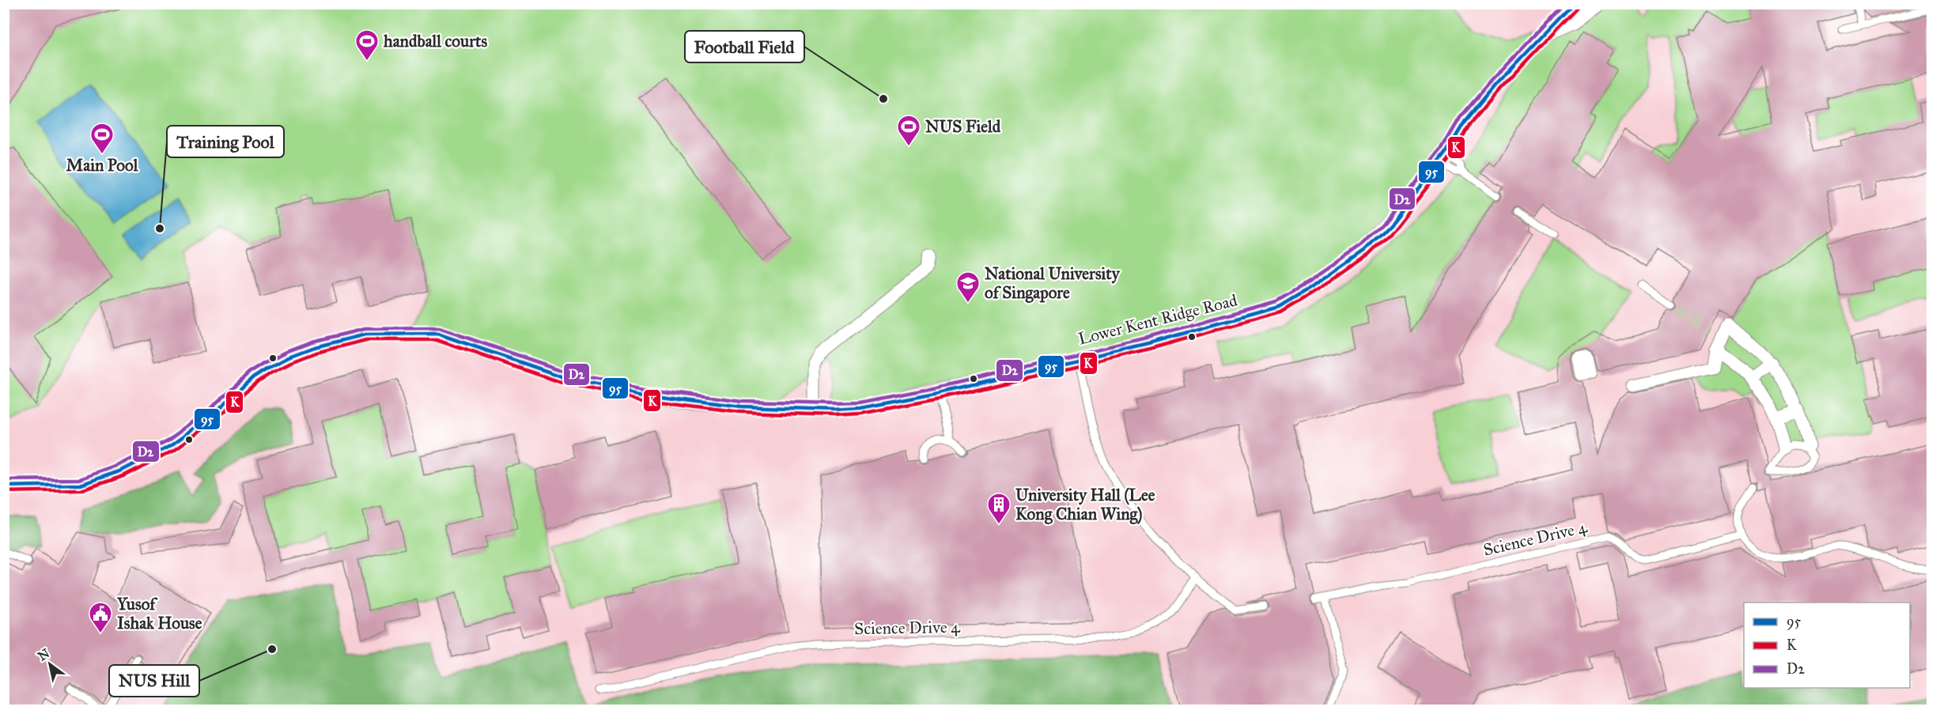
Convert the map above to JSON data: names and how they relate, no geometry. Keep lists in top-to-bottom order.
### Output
{
  "streets": {
    "street": ["Lower Kent Ridge Road"],
    "lane": ["Science Drive 4"]
  },
  "places": {
    "sports": ["handball courts", "NUS Field", "Main Pool"],
    "other": ["Football Field", "Training Pool", "NUS Hill"],
    "school or university": ["National University of Singapore"],
    "building": ["University Hall (Lee Kong Chian Wing)"],
    "public building": ["Yusof Ishak House"]
  },
  "lines": ["transit line 95", "transit line D2", "transit line K"],
  "legend": ["95", "K", "D2"],
  "north": "top left"
}
